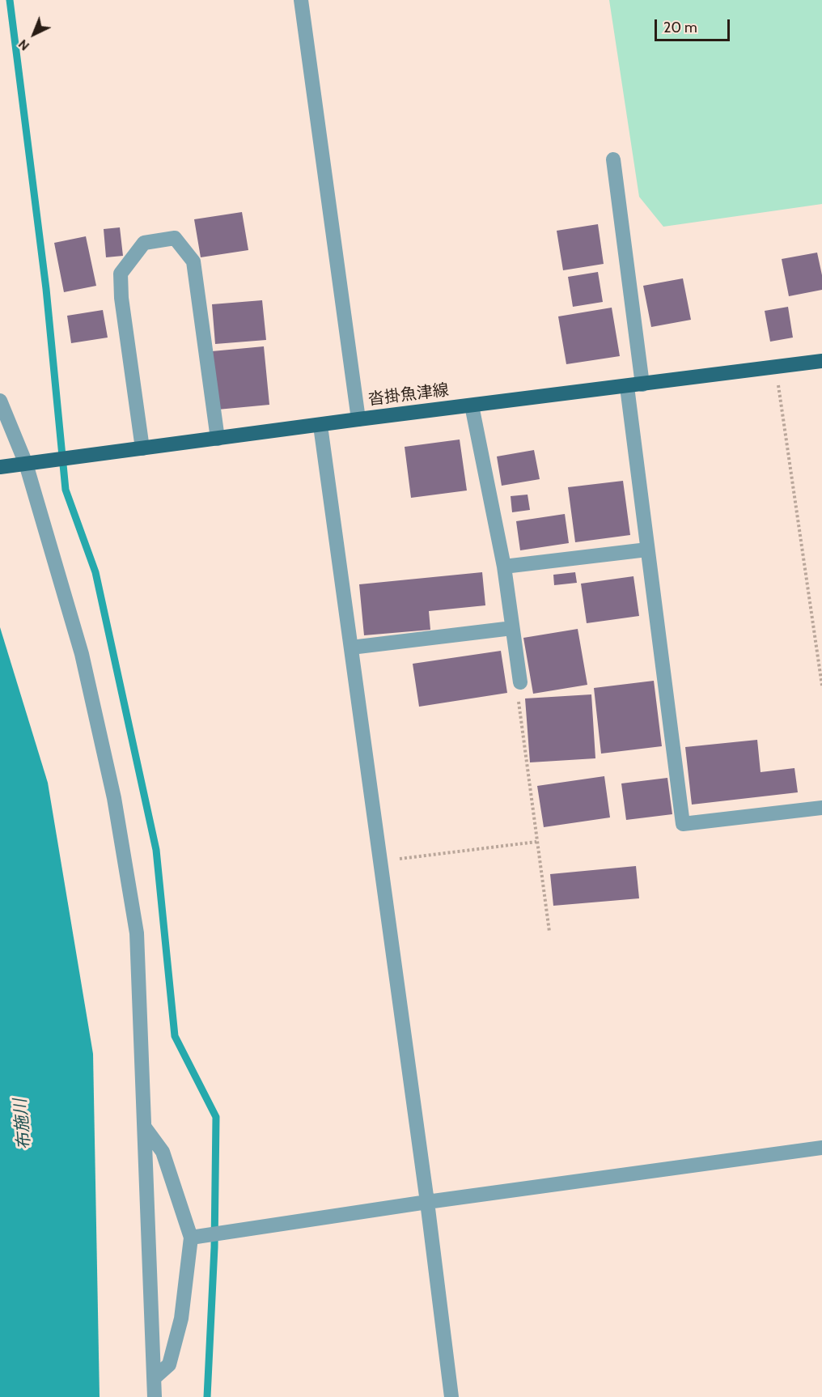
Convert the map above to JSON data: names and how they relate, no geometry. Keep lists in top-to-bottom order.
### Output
{
  "streets": {
    "main road": ["沓掛魚津線"]
  },
  "water": ["布施川"],
  "scale_bar": "20 m",
  "north": "bottom left"
}
